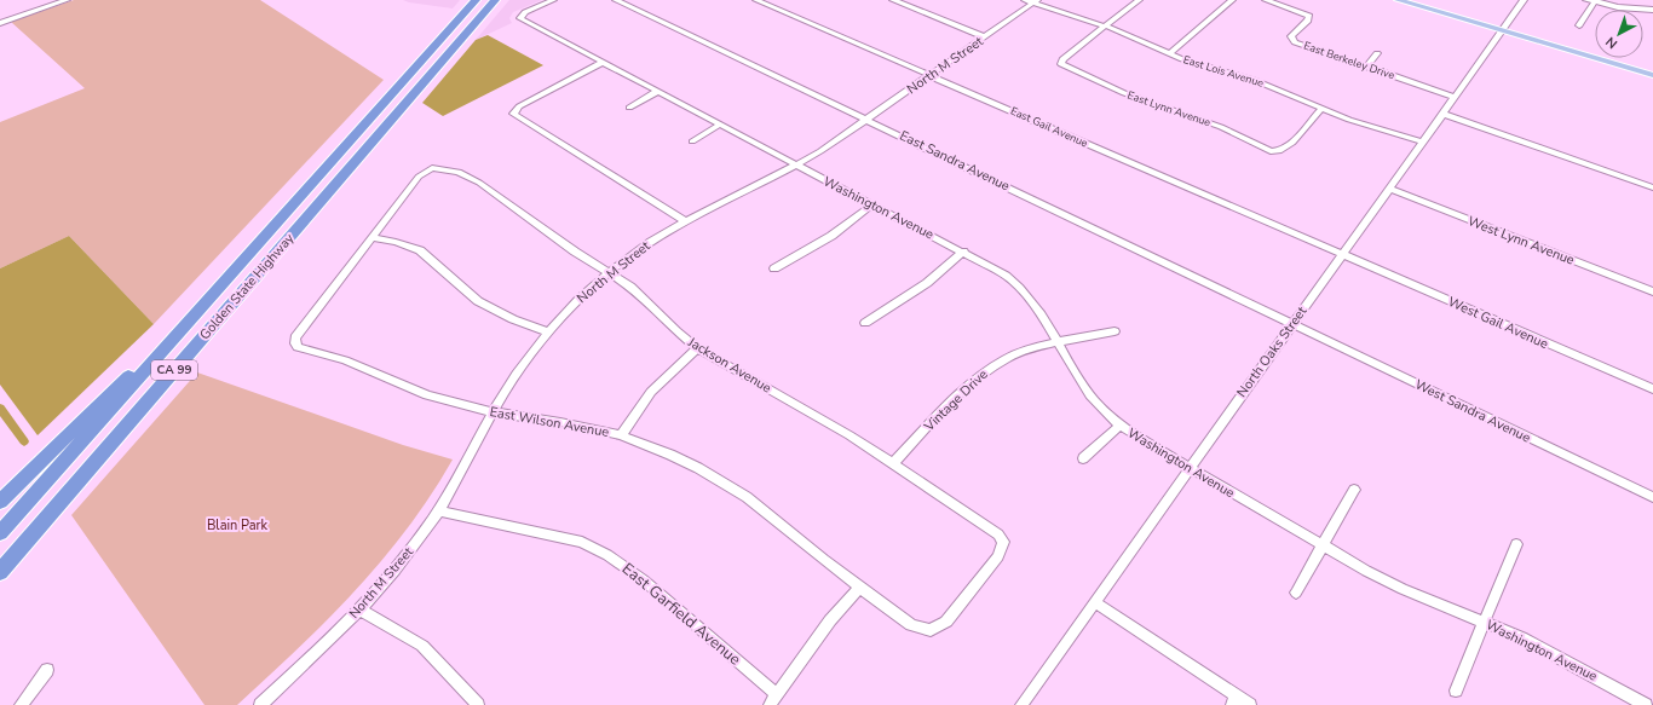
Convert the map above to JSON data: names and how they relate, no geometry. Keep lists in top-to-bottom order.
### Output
{
  "streets": {
    "highway": ["Golden State Highway", "CA 99"],
    "street": [
      "East Berkeley Drive",
      "North M Street",
      "East Lois Avenue",
      "East Lynn Avenue",
      "East Gail Avenue",
      "East Sandra Avenue",
      "Washington Avenue",
      "West Lynn Avenue",
      "West Gail Avenue",
      "North Oaks Street",
      "Jackson Avenue",
      "Vintage Drive",
      "West Sandra Avenue",
      "East Wilson Avenue",
      "East Garfield Avenue"
    ]
  },
  "crossings": [
    ["East Berkeley Drive", "North Oaks Street"],
    ["North M Street", "East Lois Avenue"],
    ["North M Street", "East Gail Avenue"],
    ["North M Street", "East Sandra Avenue"],
    ["North M Street", "Washington Avenue"],
    ["North M Street", "Jackson Avenue"],
    ["North M Street", "East Wilson Avenue"],
    ["North M Street", "East Garfield Avenue"],
    ["East Lois Avenue", "East Lynn Avenue"],
    ["East Lois Avenue", "North Oaks Street"],
    ["East Gail Avenue", "West Gail Avenue"],
    ["East Gail Avenue", "North Oaks Street"],
    ["East Sandra Avenue", "North Oaks Street"],
    ["East Sandra Avenue", "West Sandra Avenue"],
    ["Washington Avenue", "North Oaks Street"],
    ["Washington Avenue", "Vintage Drive"],
    ["West Lynn Avenue", "North Oaks Street"],
    ["West Gail Avenue", "North Oaks Street"],
    ["North Oaks Street", "West Sandra Avenue"],
    ["Jackson Avenue", "Vintage Drive"],
    ["Jackson Avenue", "East Wilson Avenue"]
  ],
  "parks": ["Blain Park"],
  "north": "bottom left"
}
